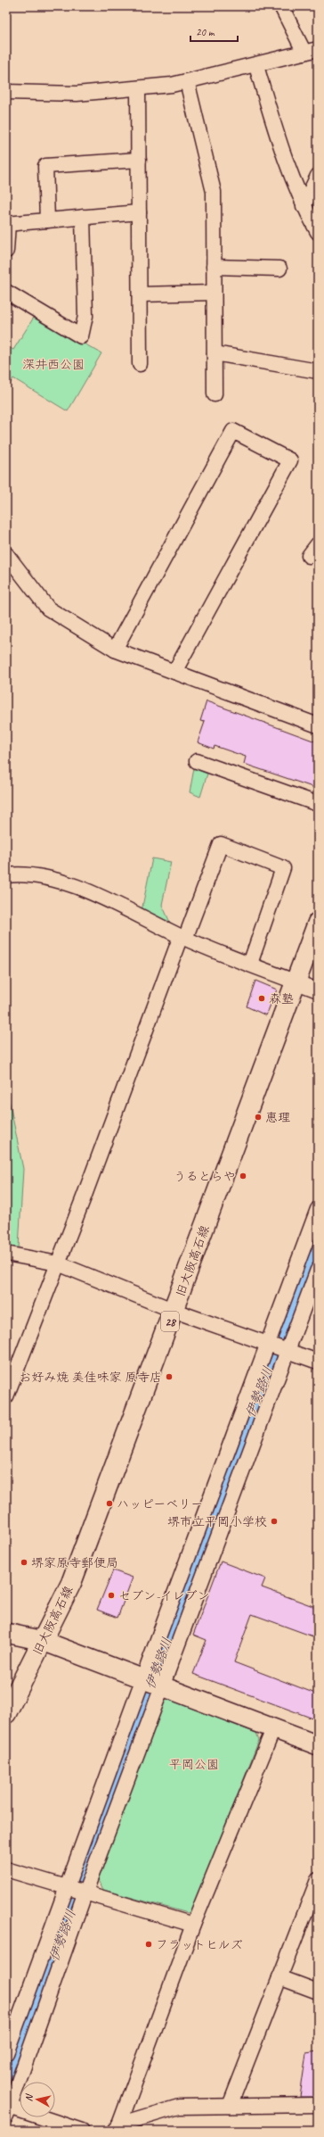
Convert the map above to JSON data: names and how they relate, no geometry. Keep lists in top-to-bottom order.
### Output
{
  "streets": {
    "main road": ["旧大阪高石線", "28"]
  },
  "water": ["伊勢路川"],
  "parks": ["深井西公園", "平岡公園"],
  "places": [
    "森塾",
    "恵理",
    "うるとらや",
    "お好み焼 美佳味家 原寺店",
    "ハッピーベリー",
    "堺市立平岡小学校",
    "堺家原寺郵便局",
    "セブン-イレブン",
    "フラットヒルズ"
  ],
  "scale_bar": "20 m",
  "north": "left"
}
